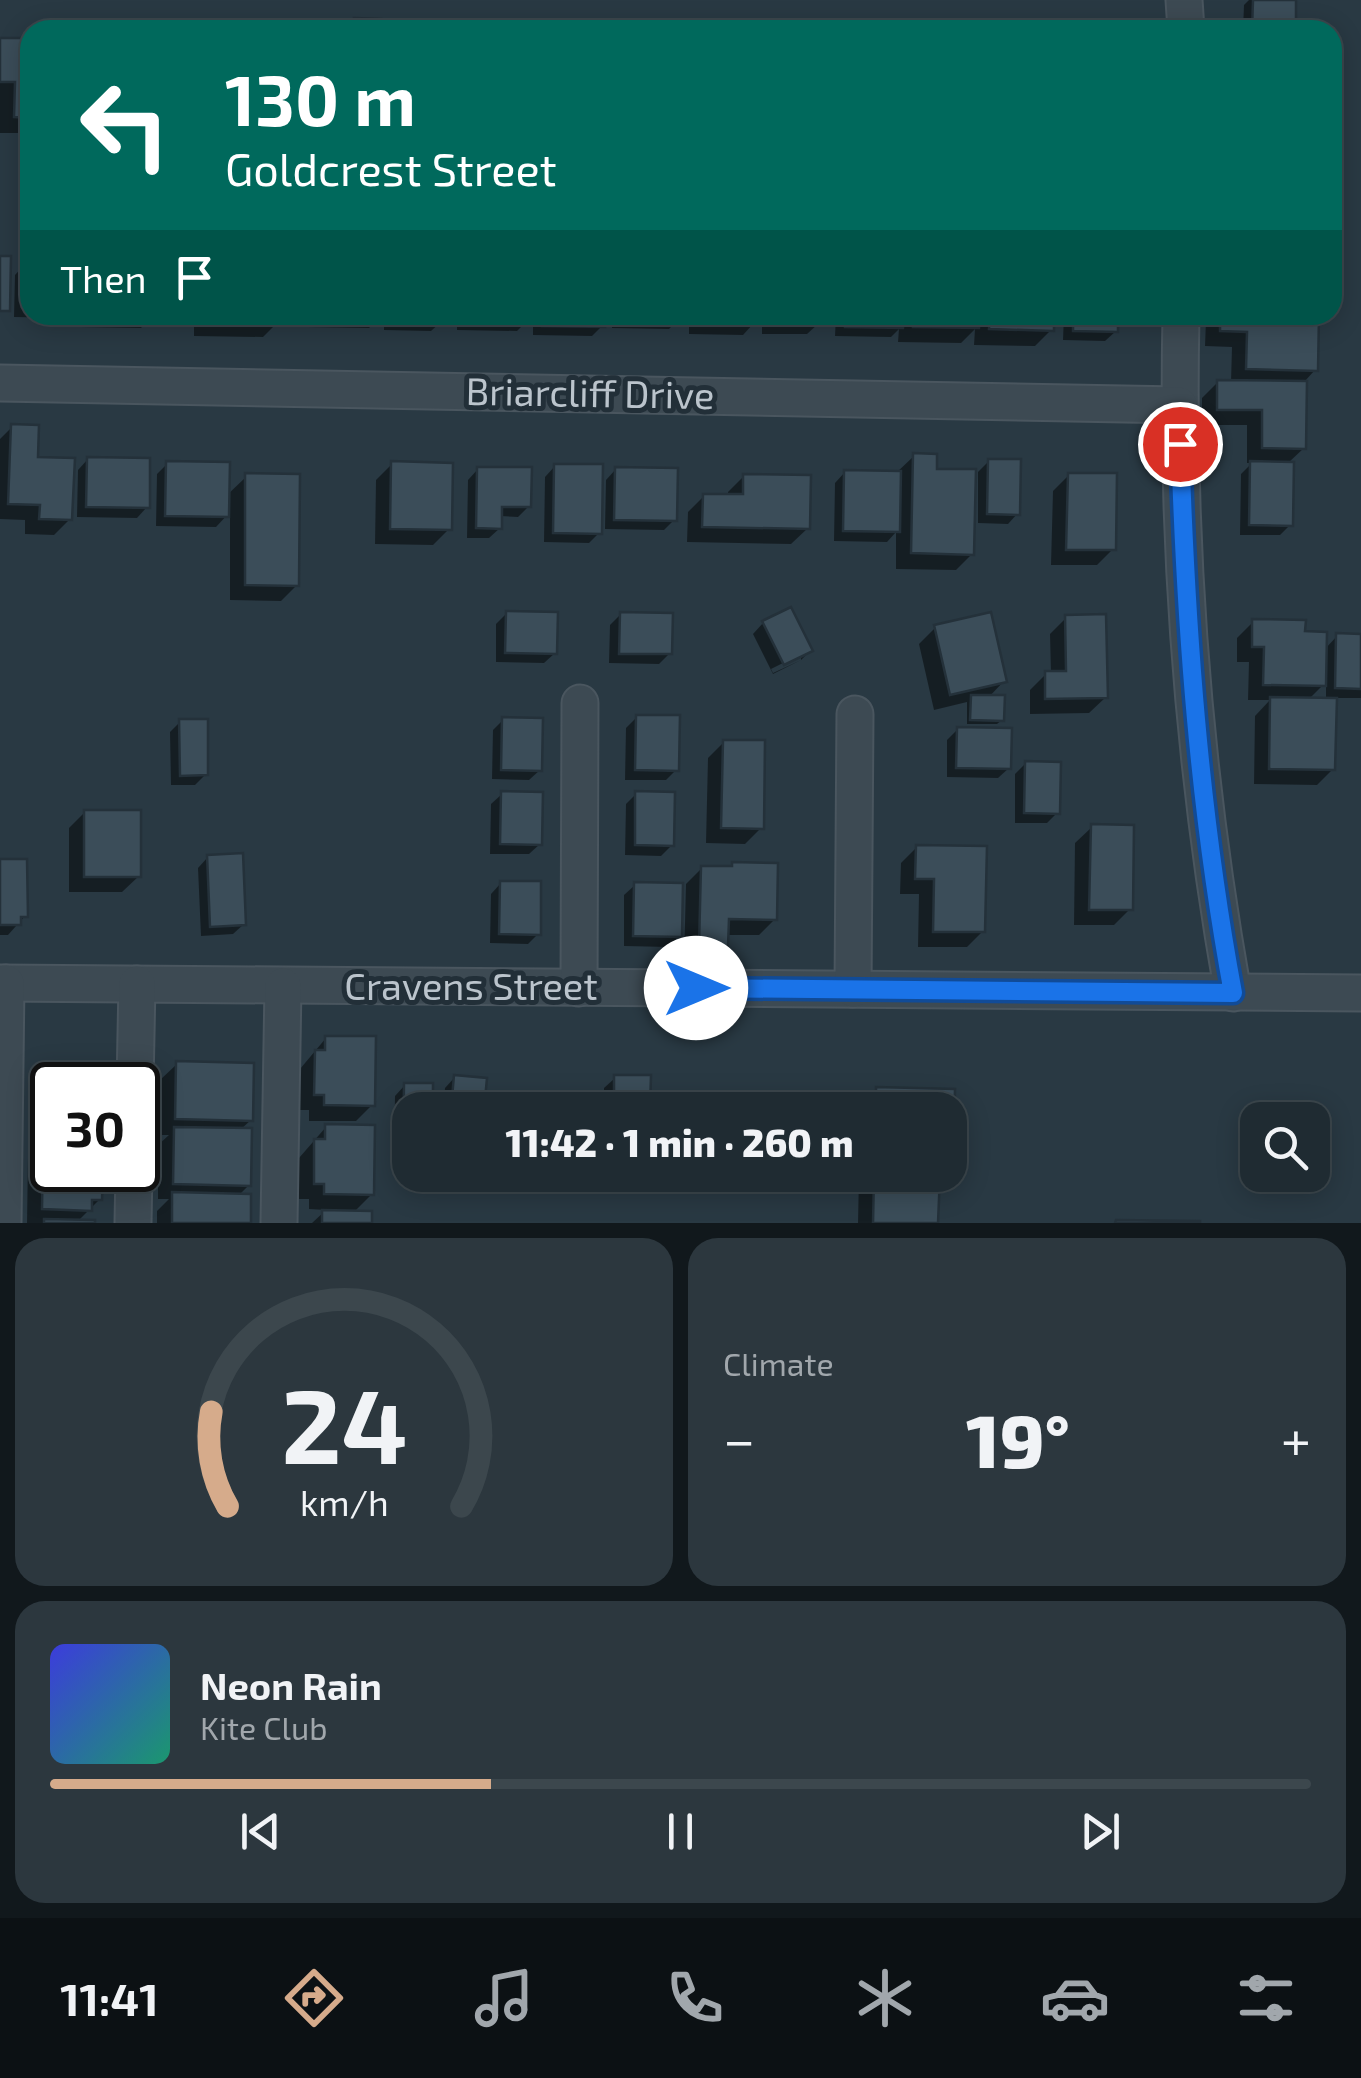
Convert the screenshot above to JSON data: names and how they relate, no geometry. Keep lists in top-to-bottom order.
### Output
{
  "streets": {
    "street": ["Briarcliff Drive", "Cravens Street"]
  },
  "page": {
    "turn": ["130 m", "Goldcrest Street"],
    "then": "Then",
    "limit": "30",
    "trip": "11:42 · 1 min · 260 m",
    "tile": "Climate",
    "heat": ["−", "19°", "+"],
    "song": ["Neon Rain", "Kite Club"],
    "tabs": "11:41",
    "gauge": ["24", "km/h"]
  }
}
